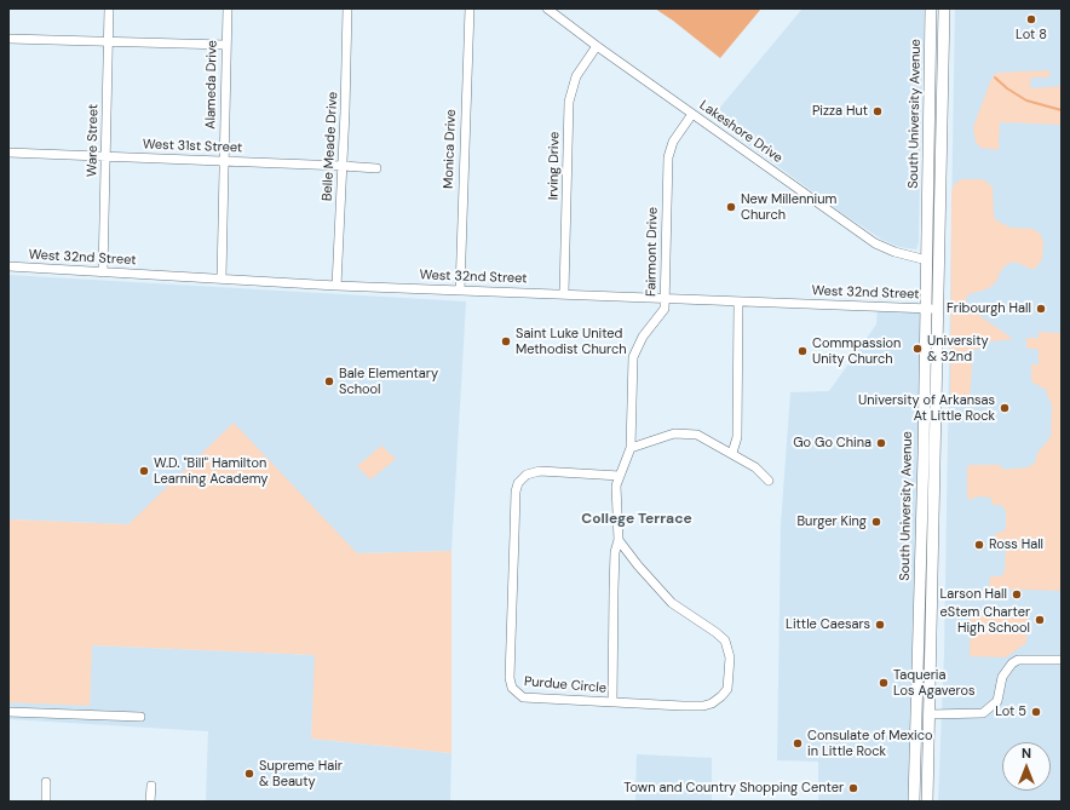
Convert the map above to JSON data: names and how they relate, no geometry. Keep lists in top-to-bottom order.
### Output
{
  "streets": {
    "main road": ["South University Avenue"],
    "street": [
      "Alameda Drive",
      "Lakeshore Drive",
      "Ware Street",
      "West 31st Street",
      "Belle Meade Drive",
      "Monica Drive",
      "Irving Drive",
      "Fairmont Drive",
      "West 32nd Street",
      "Purdue Circle"
    ]
  },
  "crossings": [
    ["Alameda Drive", "West 31st Street"],
    ["Alameda Drive", "West 32nd Street"],
    ["South University Avenue", "Lakeshore Drive"],
    ["South University Avenue", "West 32nd Street"],
    ["Lakeshore Drive", "Irving Drive"],
    ["Lakeshore Drive", "Fairmont Drive"],
    ["Ware Street", "West 31st Street"],
    ["Ware Street", "West 32nd Street"],
    ["West 31st Street", "Belle Meade Drive"],
    ["Belle Meade Drive", "West 32nd Street"],
    ["Monica Drive", "West 32nd Street"],
    ["Irving Drive", "West 32nd Street"],
    ["Fairmont Drive", "West 32nd Street"],
    ["Fairmont Drive", "Purdue Circle"]
  ],
  "districts": ["College Terrace"],
  "places": [
    "Lot 8",
    "Pizza Hut",
    "New Millennium Church",
    "Fribourgh Hall",
    "Saint Luke United Methodist Church",
    "University & 32nd",
    "Commpassion Unity Church",
    "Bale Elementary School",
    "University of Arkansas At Little Rock",
    "Go Go China",
    "W.D. \"Bill\" Hamilton Learning Academy",
    "Burger King",
    "Ross Hall",
    "Larson Hall",
    "eStem Charter High School",
    "Little Caesars",
    "Taqueria Los Agaveros",
    "Lot 5",
    "Consulate of Mexico in Little Rock",
    "Supreme Hair & Beauty",
    "Town and Country Shopping Center"
  ],
  "north": "top"
}
